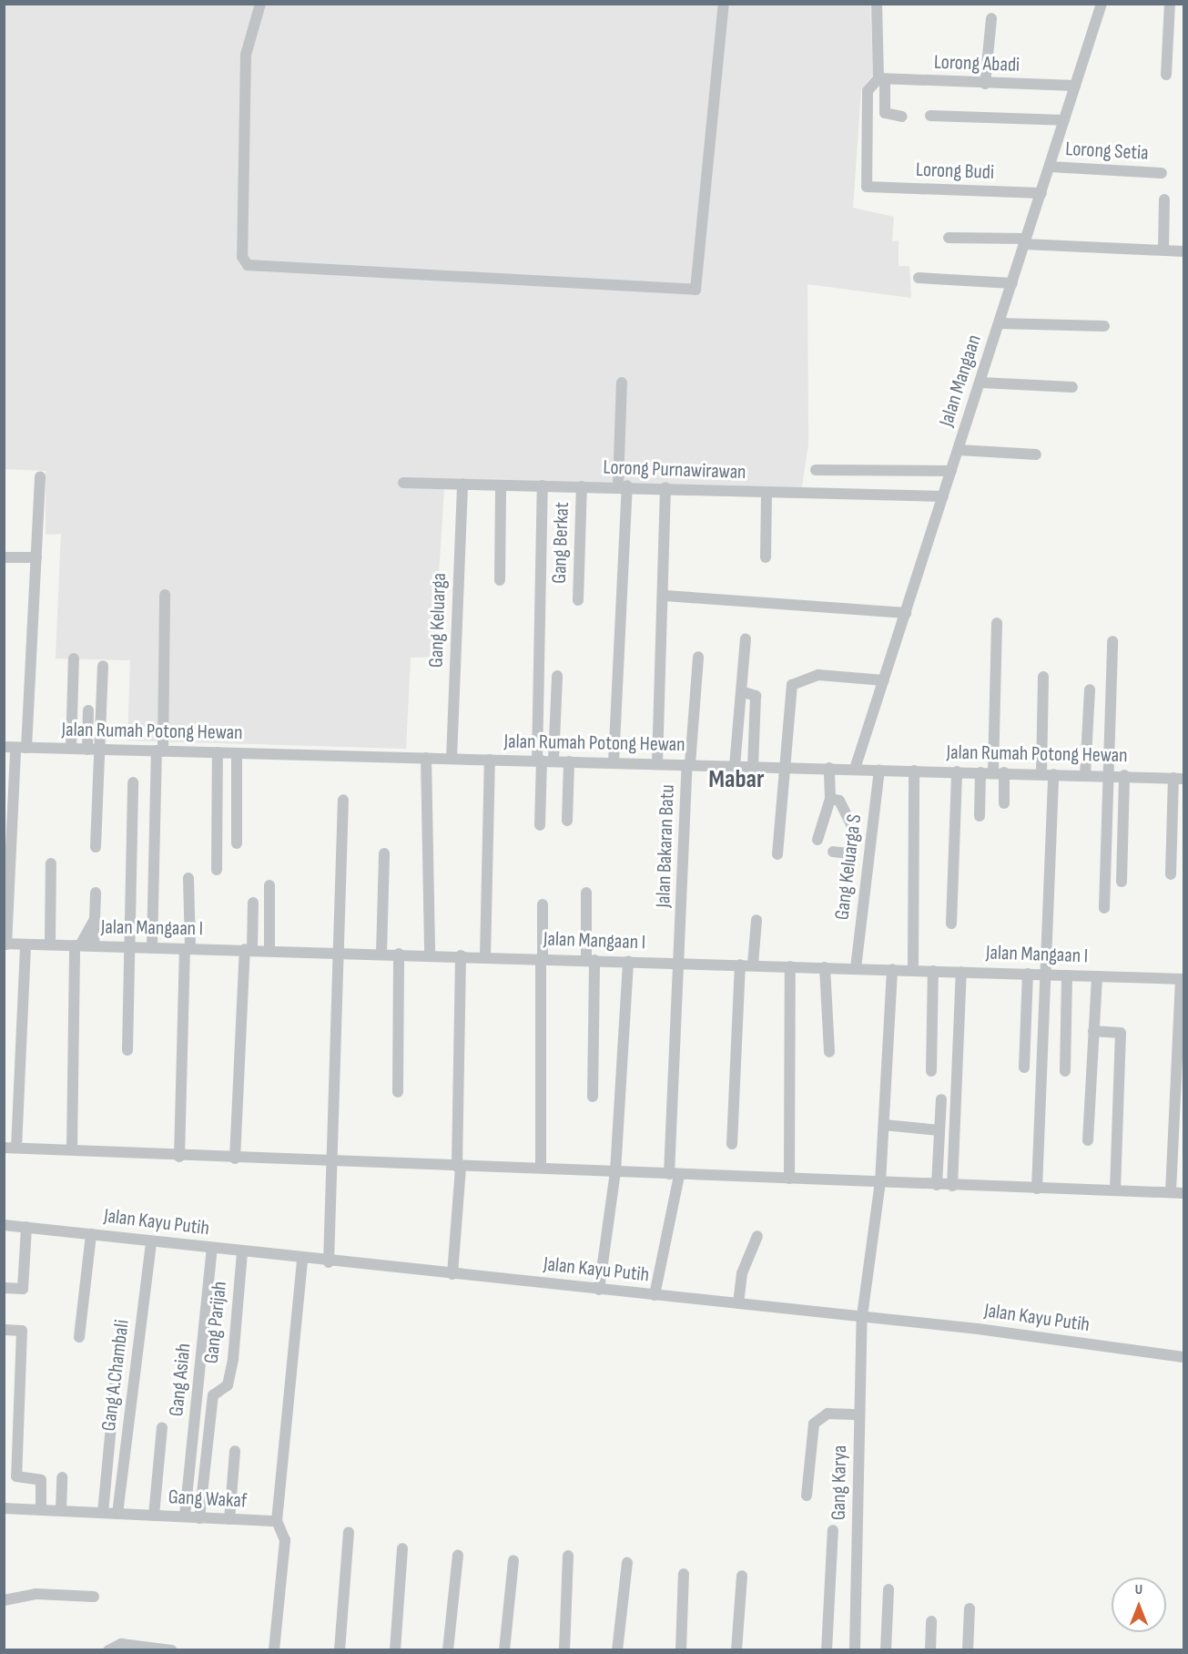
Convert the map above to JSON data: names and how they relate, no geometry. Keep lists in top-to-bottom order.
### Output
{
  "streets": {
    "street": [
      "Lorong Abadi",
      "Lorong Setia",
      "Lorong Budi",
      "Jalan Mangaan",
      "Lorong Purnawirawan",
      "Gang Berkat",
      "Gang Keluarga",
      "Jalan Rumah Potong Hewan",
      "Jalan Bakaran Batu",
      "Gang Keluarga S",
      "Jalan Mangaan I",
      "Jalan Kayu Putih",
      "Gang Parijah",
      "Gang A.Chambali",
      "Gang Asiah",
      "Gang Karya",
      "Gang Wakaf"
    ]
  },
  "crossings": [
    ["Lorong Abadi", "Lorong Budi"],
    ["Lorong Abadi", "Jalan Mangaan"],
    ["Lorong Setia", "Jalan Mangaan"],
    ["Lorong Budi", "Jalan Mangaan"],
    ["Jalan Mangaan", "Lorong Purnawirawan"],
    ["Jalan Mangaan", "Jalan Rumah Potong Hewan"],
    ["Lorong Purnawirawan", "Gang Berkat"],
    ["Lorong Purnawirawan", "Gang Keluarga"],
    ["Gang Keluarga", "Jalan Rumah Potong Hewan"],
    ["Jalan Rumah Potong Hewan", "Jalan Bakaran Batu"],
    ["Jalan Rumah Potong Hewan", "Gang Keluarga S"],
    ["Jalan Bakaran Batu", "Jalan Mangaan I"],
    ["Jalan Bakaran Batu", "Jalan Kayu Putih"],
    ["Gang Keluarga S", "Jalan Mangaan I"],
    ["Jalan Mangaan I", "Gang Karya"],
    ["Jalan Kayu Putih", "Gang Parijah"],
    ["Jalan Kayu Putih", "Gang A.Chambali"],
    ["Jalan Kayu Putih", "Gang Asiah"],
    ["Jalan Kayu Putih", "Gang Karya"],
    ["Gang Parijah", "Gang Wakaf"],
    ["Gang A.Chambali", "Gang Wakaf"]
  ],
  "districts": ["Mabar"],
  "north": "top"
}
